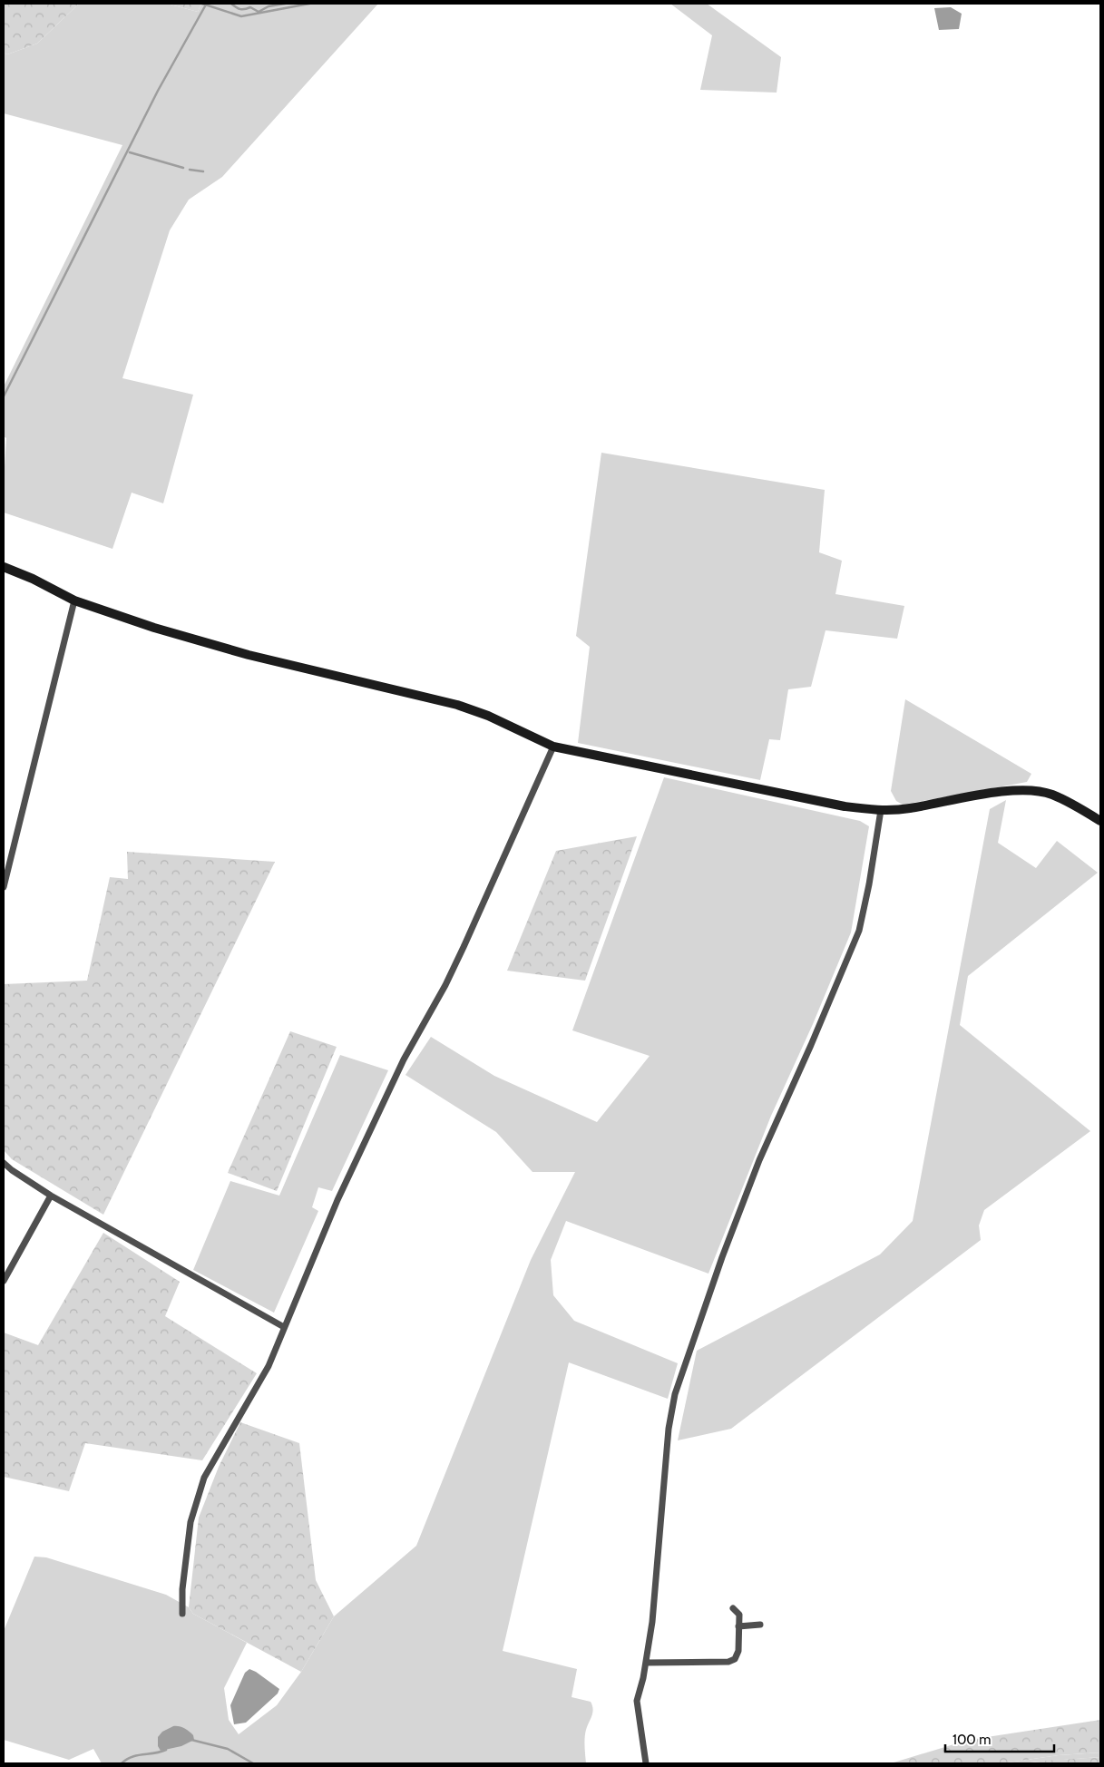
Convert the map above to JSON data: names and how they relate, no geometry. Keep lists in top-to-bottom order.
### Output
{
  "scale_bar": "100 m"
}
